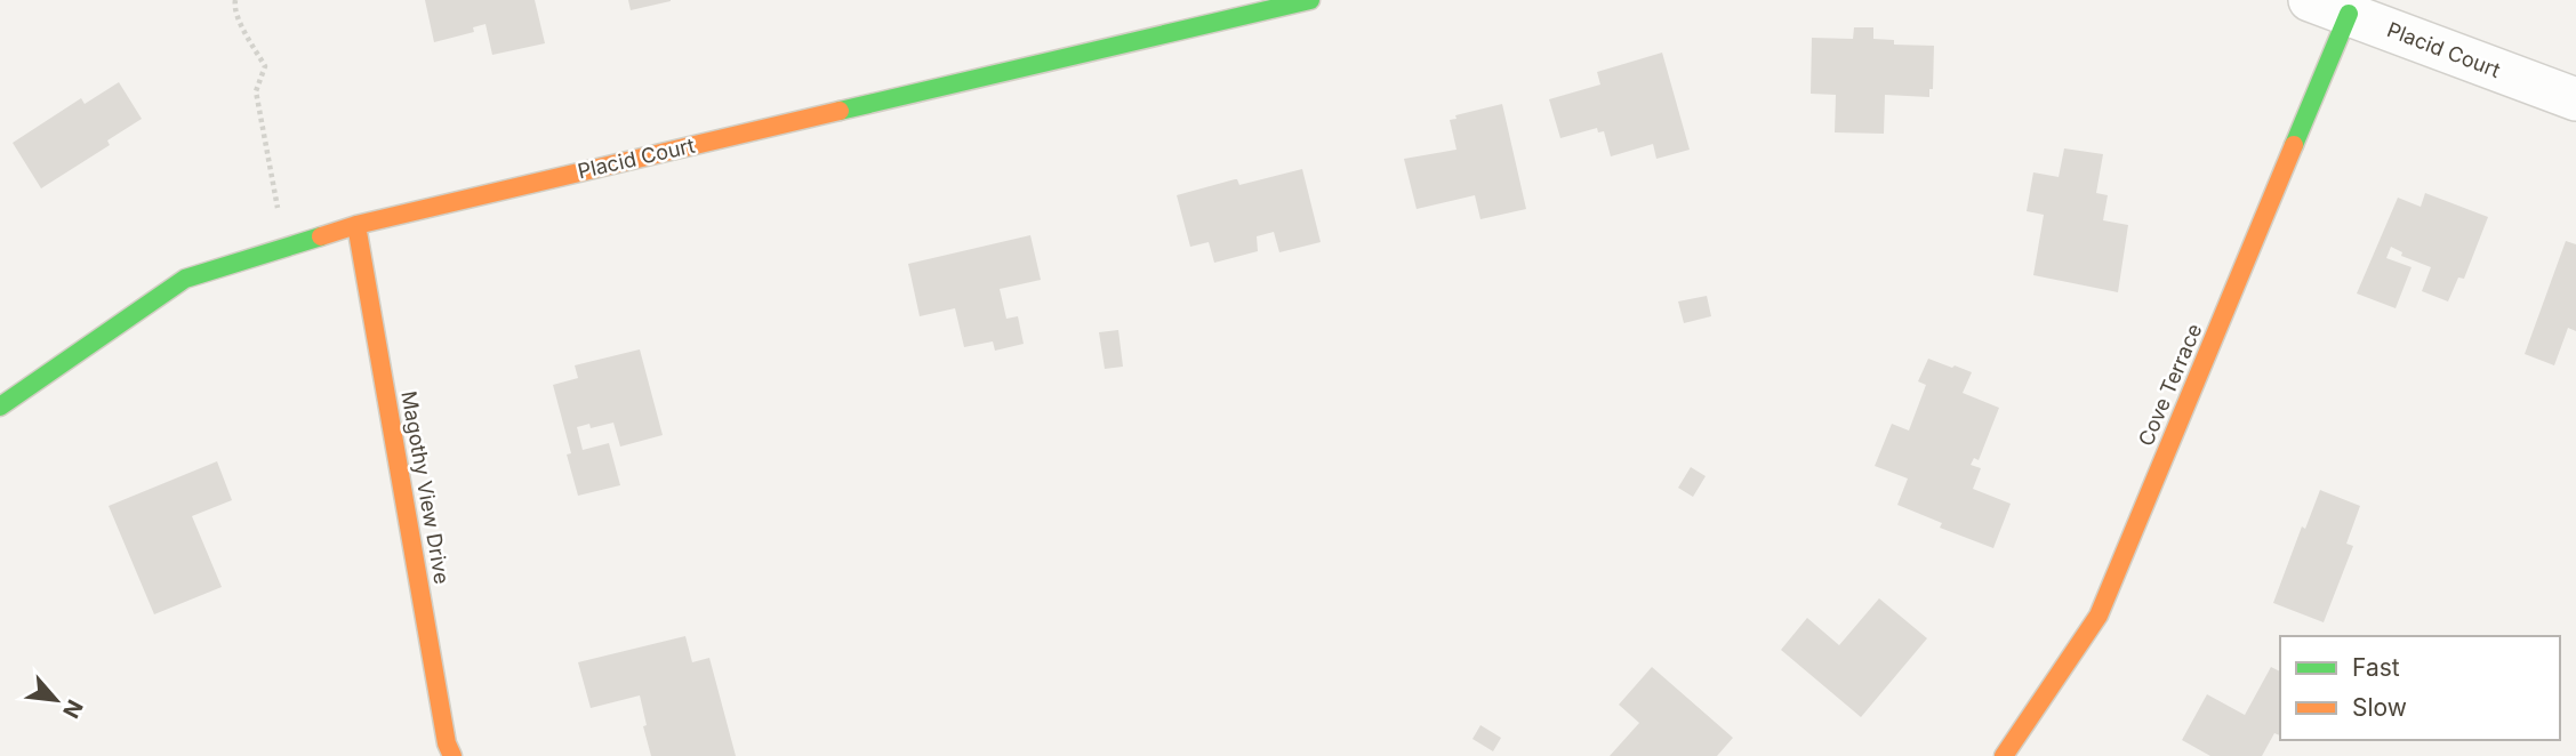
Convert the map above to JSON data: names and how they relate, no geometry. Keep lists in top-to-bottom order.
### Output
{
  "streets": {
    "street": ["Placid Court", "Cove Terrace", "Magothy View Drive"]
  },
  "crossings": [
    ["Placid Court", "Cove Terrace"],
    ["Placid Court", "Magothy View Drive"]
  ],
  "legend": ["Fast", "Slow"],
  "north": "bottom right"
}
